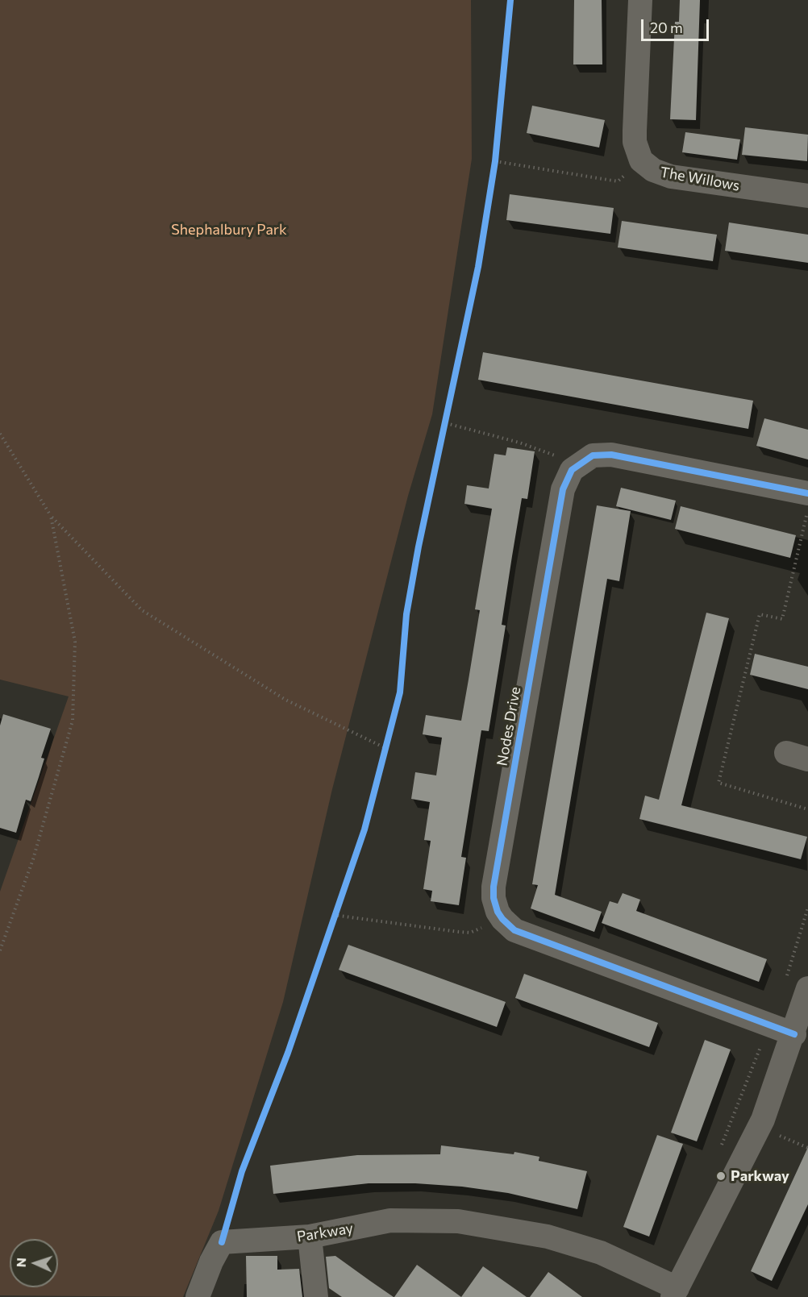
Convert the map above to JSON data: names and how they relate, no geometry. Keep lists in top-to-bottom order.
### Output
{
  "streets": {
    "street": ["The Willows", "Nodes Drive", "Parkway"]
  },
  "parks": ["Shephalbury Park"],
  "places": ["Parkway"],
  "scale_bar": "20 m",
  "north": "left"
}
